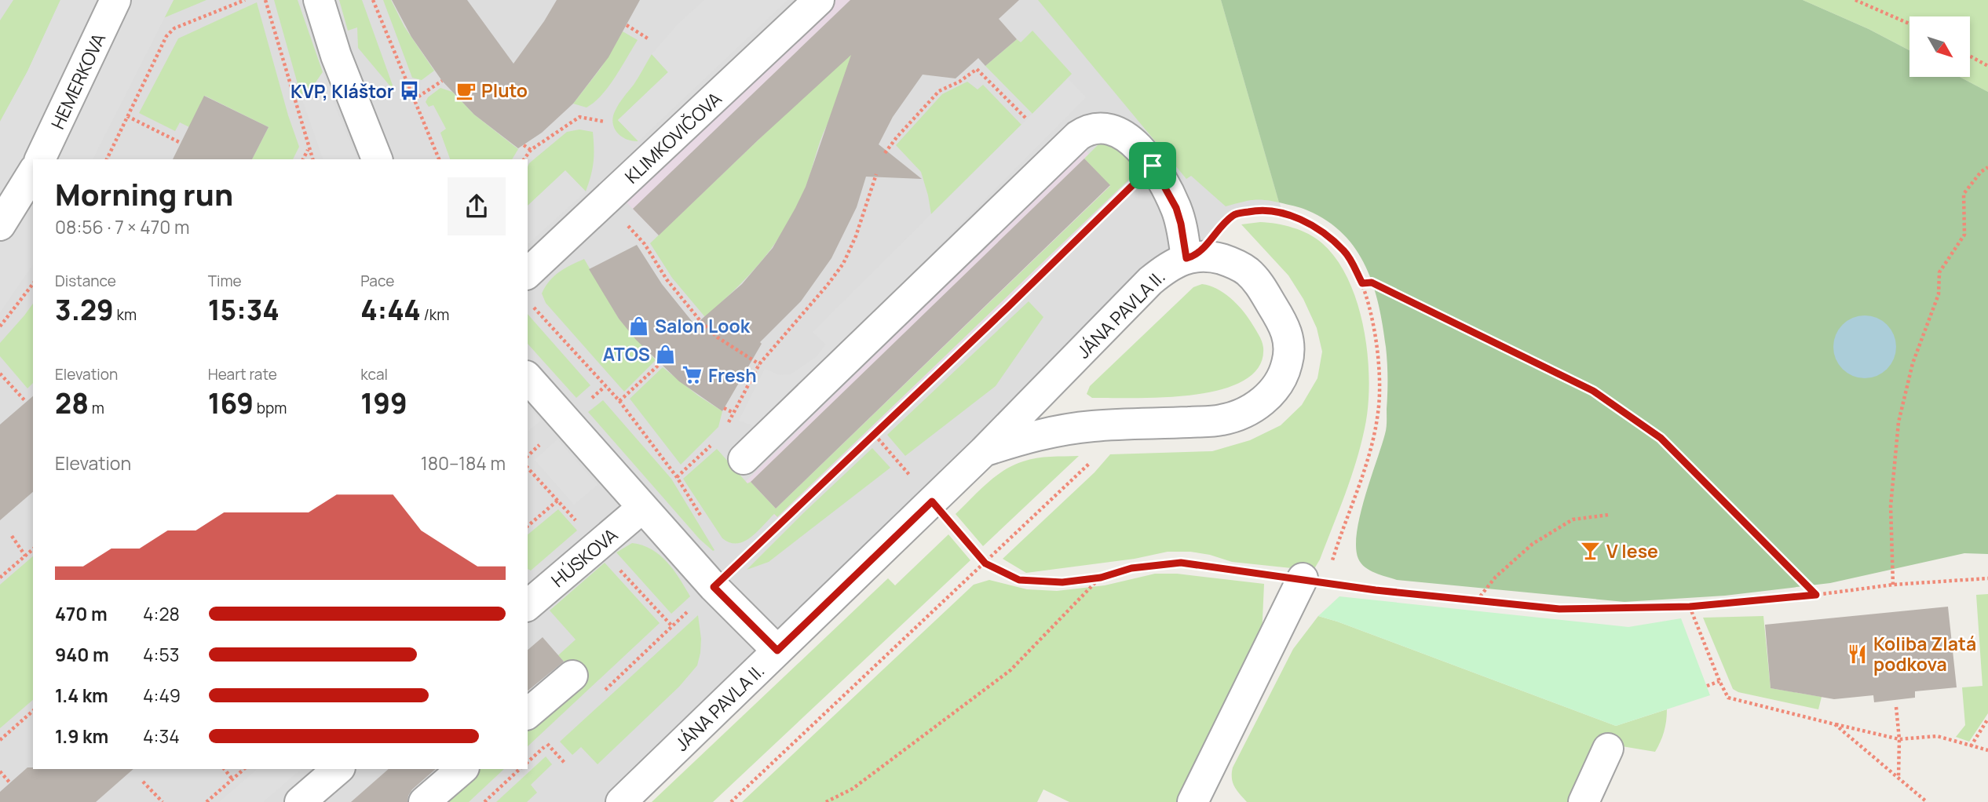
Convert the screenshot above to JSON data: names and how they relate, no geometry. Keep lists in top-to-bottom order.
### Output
{
  "streets": {
    "street": [
      "HEMERKOVA",
      "KLIMKOVIČOVA",
      "JÁNA PAVLA II.",
      "HÚSKOVA"
    ]
  },
  "places": {
    "cafe": ["Pluto"],
    "bus stop": ["KVP, Kláštor"],
    "shop": ["Salon Look", "ATOS"],
    "supermarket": ["Fresh"],
    "bar": ["V lese"],
    "restaurant": ["Koliba Zlatá podkova"]
  },
  "north": "bottom right",
  "page": {
    "heading": ["Morning run", "08:56 · 7 × 470 m"],
    "stats": [
      ["Distance", "3.29 km"],
      ["Time", "15:34"],
      ["Pace", "4:44 /km"],
      ["Elevation", "28 m"],
      ["Heart rate", "169 bpm"],
      ["kcal", "199"]
    ],
    "chart": ["Elevation", "180–184 m"],
    "list": [
      {
        "name": "470 m",
        "note": "4:28"
      },
      {
        "name": "940 m",
        "note": "4:53"
      },
      {
        "name": "1.4 km",
        "note": "4:49"
      },
      {
        "name": "1.9 km",
        "note": "4:34"
      }
    ]
  }
}
